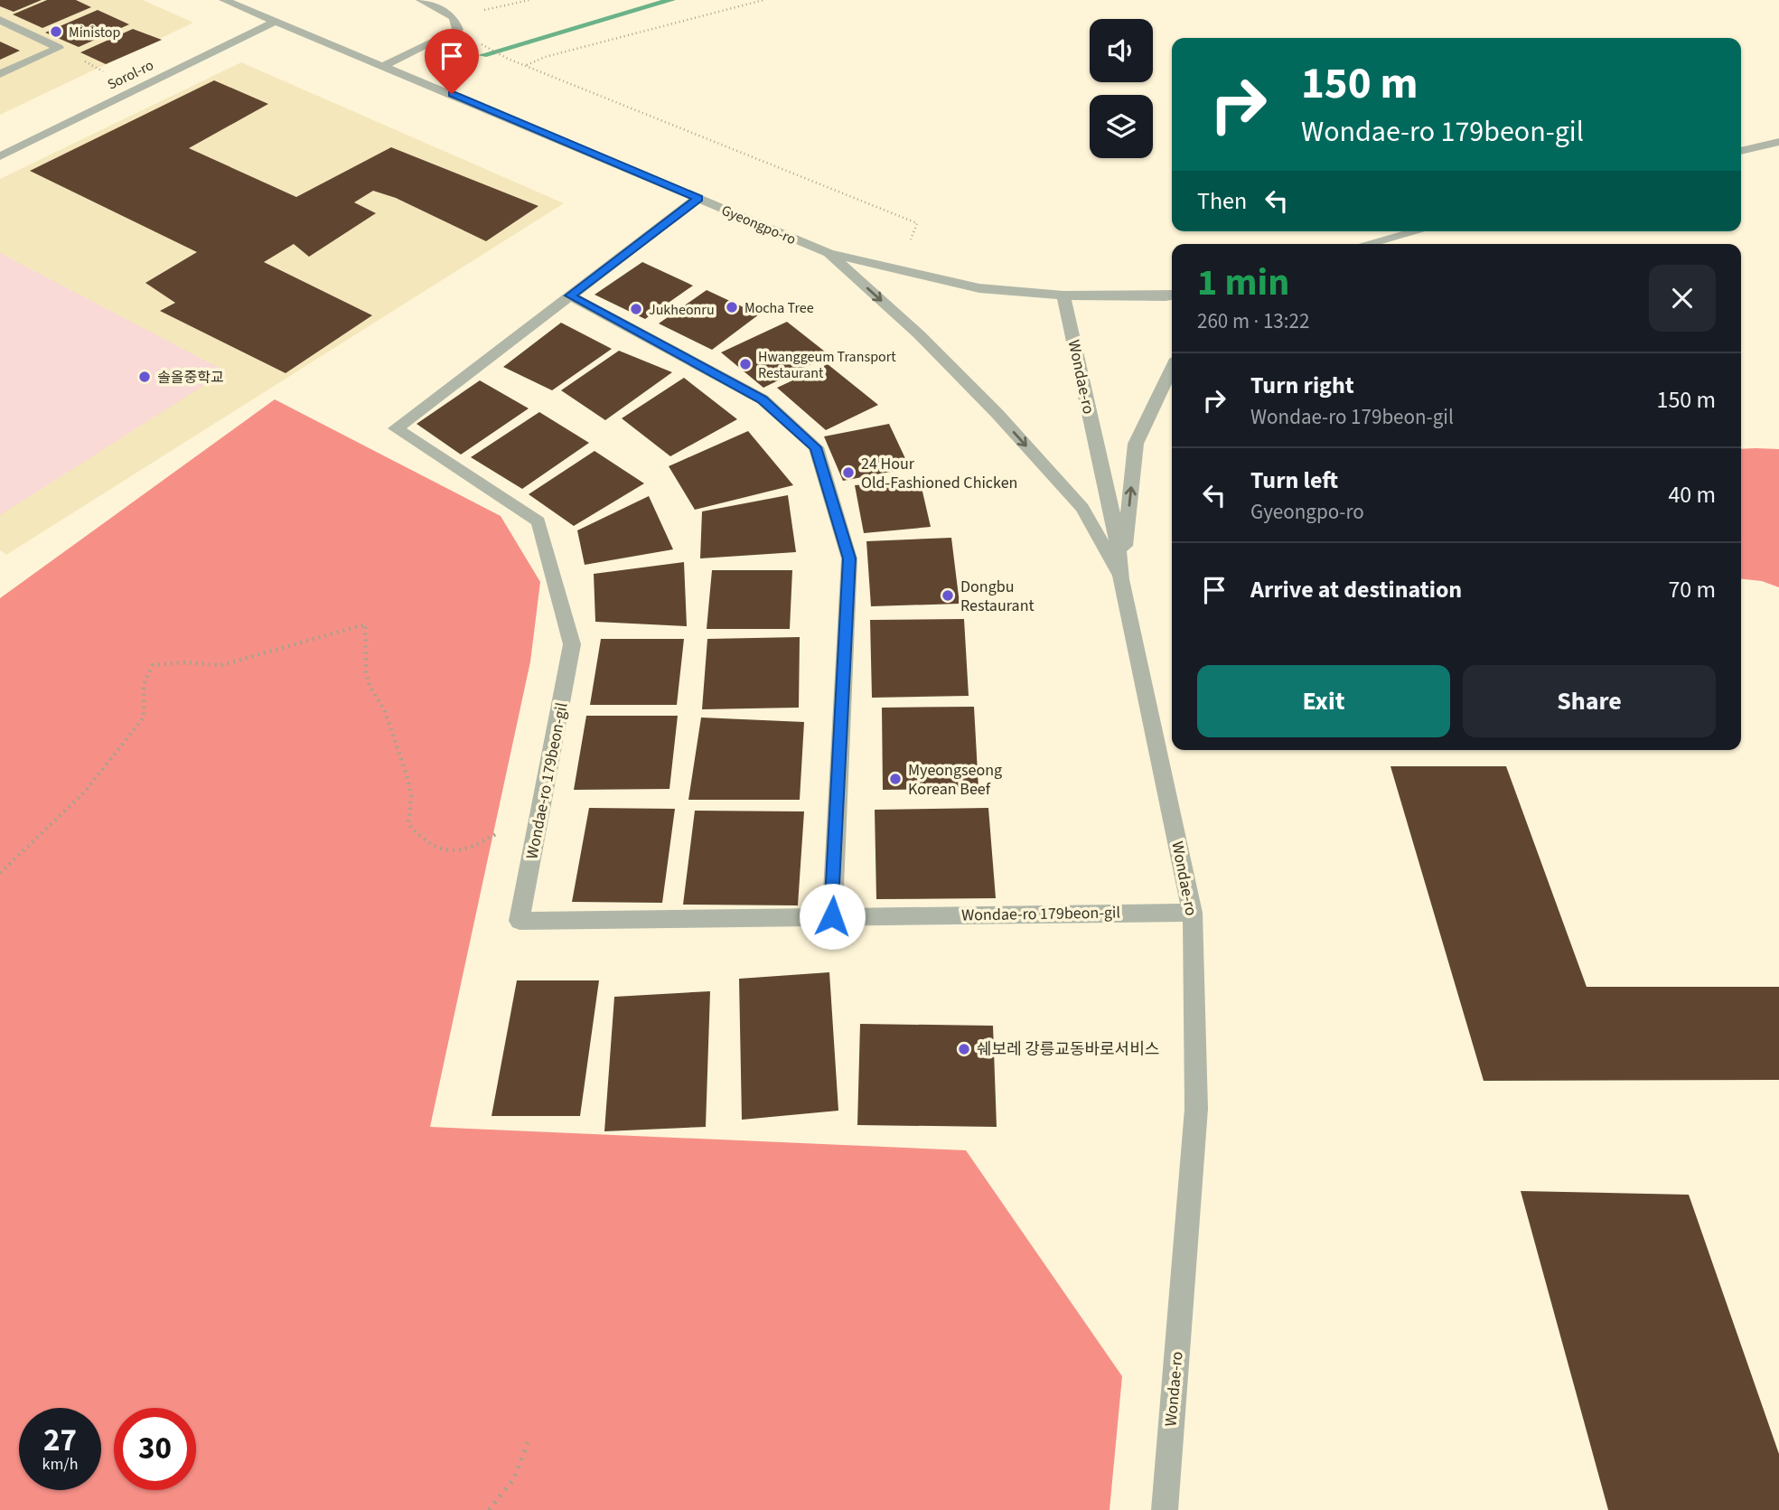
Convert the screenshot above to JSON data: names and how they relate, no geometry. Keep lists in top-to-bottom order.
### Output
{
  "streets": {
    "street": [
      "Sorol-ro",
      "Gyeongpo-ro",
      "Wondae-ro",
      "Wondae-ro 179beon-gil"
    ]
  },
  "crossings": [
    ["Sorol-ro", "Gyeongpo-ro"],
    ["Gyeongpo-ro", "Wondae-ro"],
    ["Gyeongpo-ro", "Wondae-ro 179beon-gil"],
    ["Wondae-ro", "Wondae-ro 179beon-gil"]
  ],
  "places": [
    "Ministop",
    "Mocha Tree",
    "Jukheonru",
    "Hwanggeum Transport Restaurant",
    "솔올중학교",
    "24 Hour Old-Fashioned Chicken",
    "Dongbu Restaurant",
    "Myeongseong Korean Beef",
    "쉐보레 강릉교동바로서비스"
  ],
  "page": {
    "turn": ["150 m", "Wondae-ro 179beon-gil"],
    "then": "Then",
    "heading": ["1 min", "260 m · 13:22"],
    "list": [
      {
        "name": "Turn right",
        "note": "Wondae-ro 179beon-gil",
        "value": "150 m"
      },
      {
        "name": "Turn left",
        "note": "Gyeongpo-ro",
        "value": "40 m"
      },
      {
        "name": "Arrive at destination",
        "value": "70 m"
      }
    ],
    "buttons": ["Exit", "Share"],
    "speed": "27 km/h",
    "limit": "30"
  }
}
